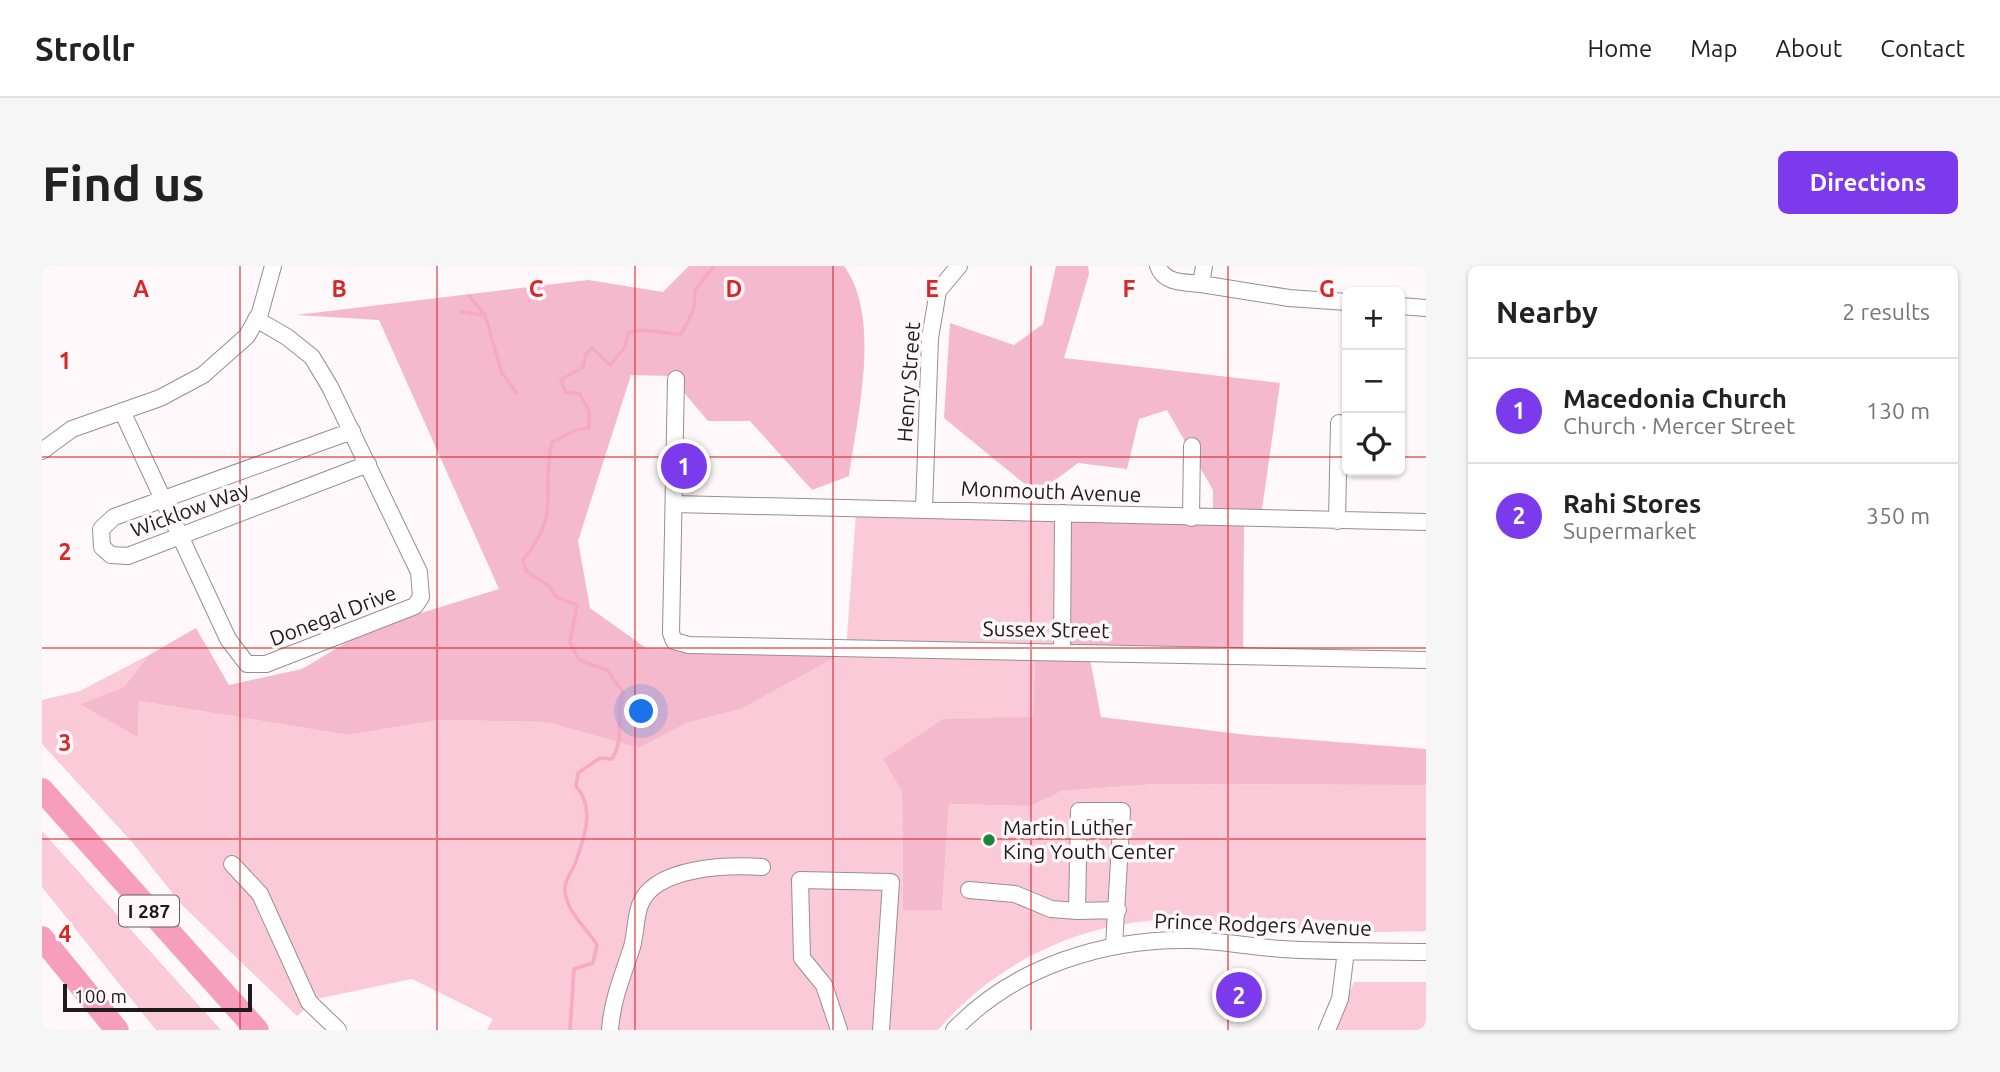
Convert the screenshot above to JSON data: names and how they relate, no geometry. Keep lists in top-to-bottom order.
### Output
{
  "streets": {
    "highway": ["I 287"],
    "street": [
      "Henry Street",
      "Monmouth Avenue",
      "Wicklow Way",
      "Donegal Drive",
      "Sussex Street",
      "Prince Rodgers Avenue"
    ]
  },
  "crossings": [
    ["Henry Street", "Monmouth Avenue"],
    ["Monmouth Avenue", "Sussex Street"],
    ["Wicklow Way", "Donegal Drive"]
  ],
  "places": ["Martin Luther King Youth Center"],
  "scale_bar": "100 m",
  "page": {
    "header": "Strollr",
    "nav": [
      "Home",
      "Map",
      "About",
      "Contact"
    ],
    "buttons": "Directions",
    "title": "Find us",
    "heading": ["Nearby", "2 results"],
    "map_buttons": ["+", "−"],
    "list": [
      {
        "mark": "1",
        "name": "Macedonia Church",
        "note": "Church · Mercer Street",
        "value": "130 m"
      },
      {
        "mark": "2",
        "name": "Rahi Stores",
        "note": "Supermarket",
        "value": "350 m"
      }
    ],
    "pins": ["1", "2"],
    "scale": "100 m"
  },
  "grid": {
    "columns": [
      "A",
      "B",
      "C",
      "D",
      "E",
      "F",
      "G"
    ],
    "rows": [
      "1",
      "2",
      "3",
      "4"
    ]
  }
}
